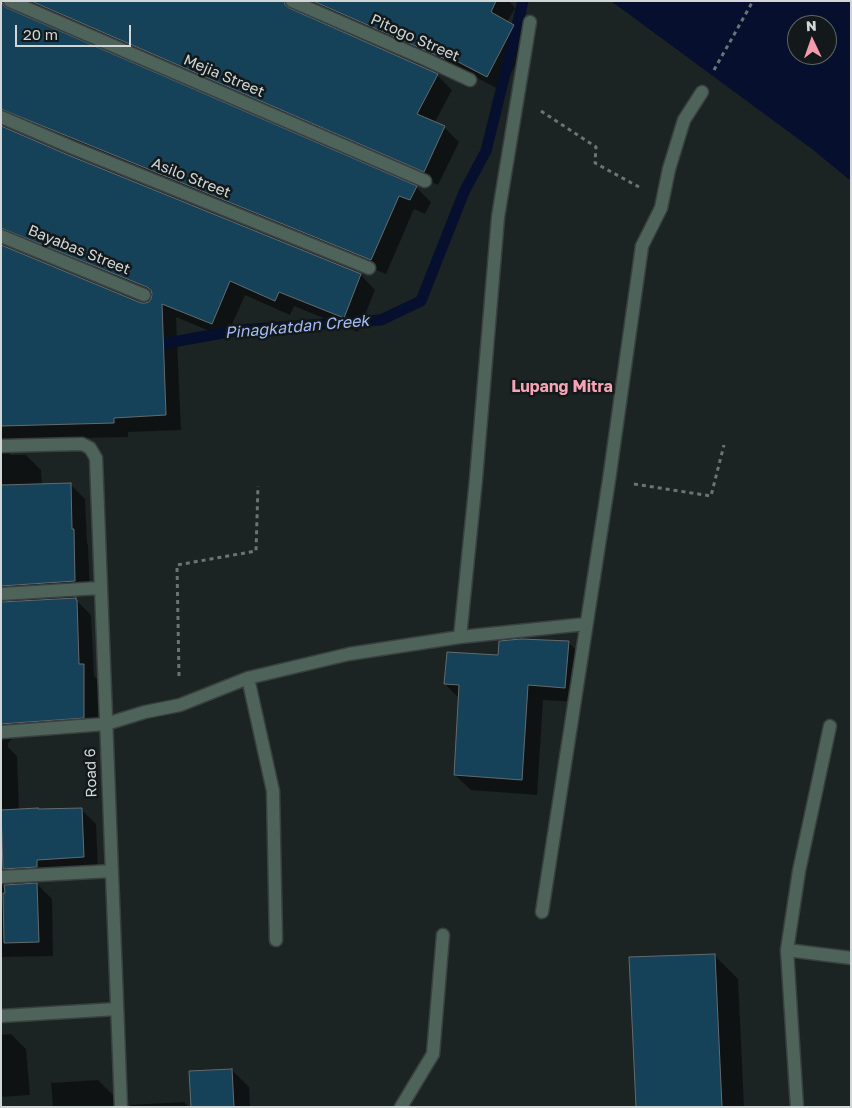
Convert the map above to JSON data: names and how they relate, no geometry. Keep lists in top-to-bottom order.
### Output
{
  "streets": {
    "street": [
      "Pitogo Street",
      "Mejia Street",
      "Asilo Street",
      "Bayabas Street",
      "Road 6"
    ]
  },
  "districts": ["Lupang Mitra"],
  "water": ["Pinagkatdan Creek"],
  "scale_bar": "20 m",
  "north": "top"
}
